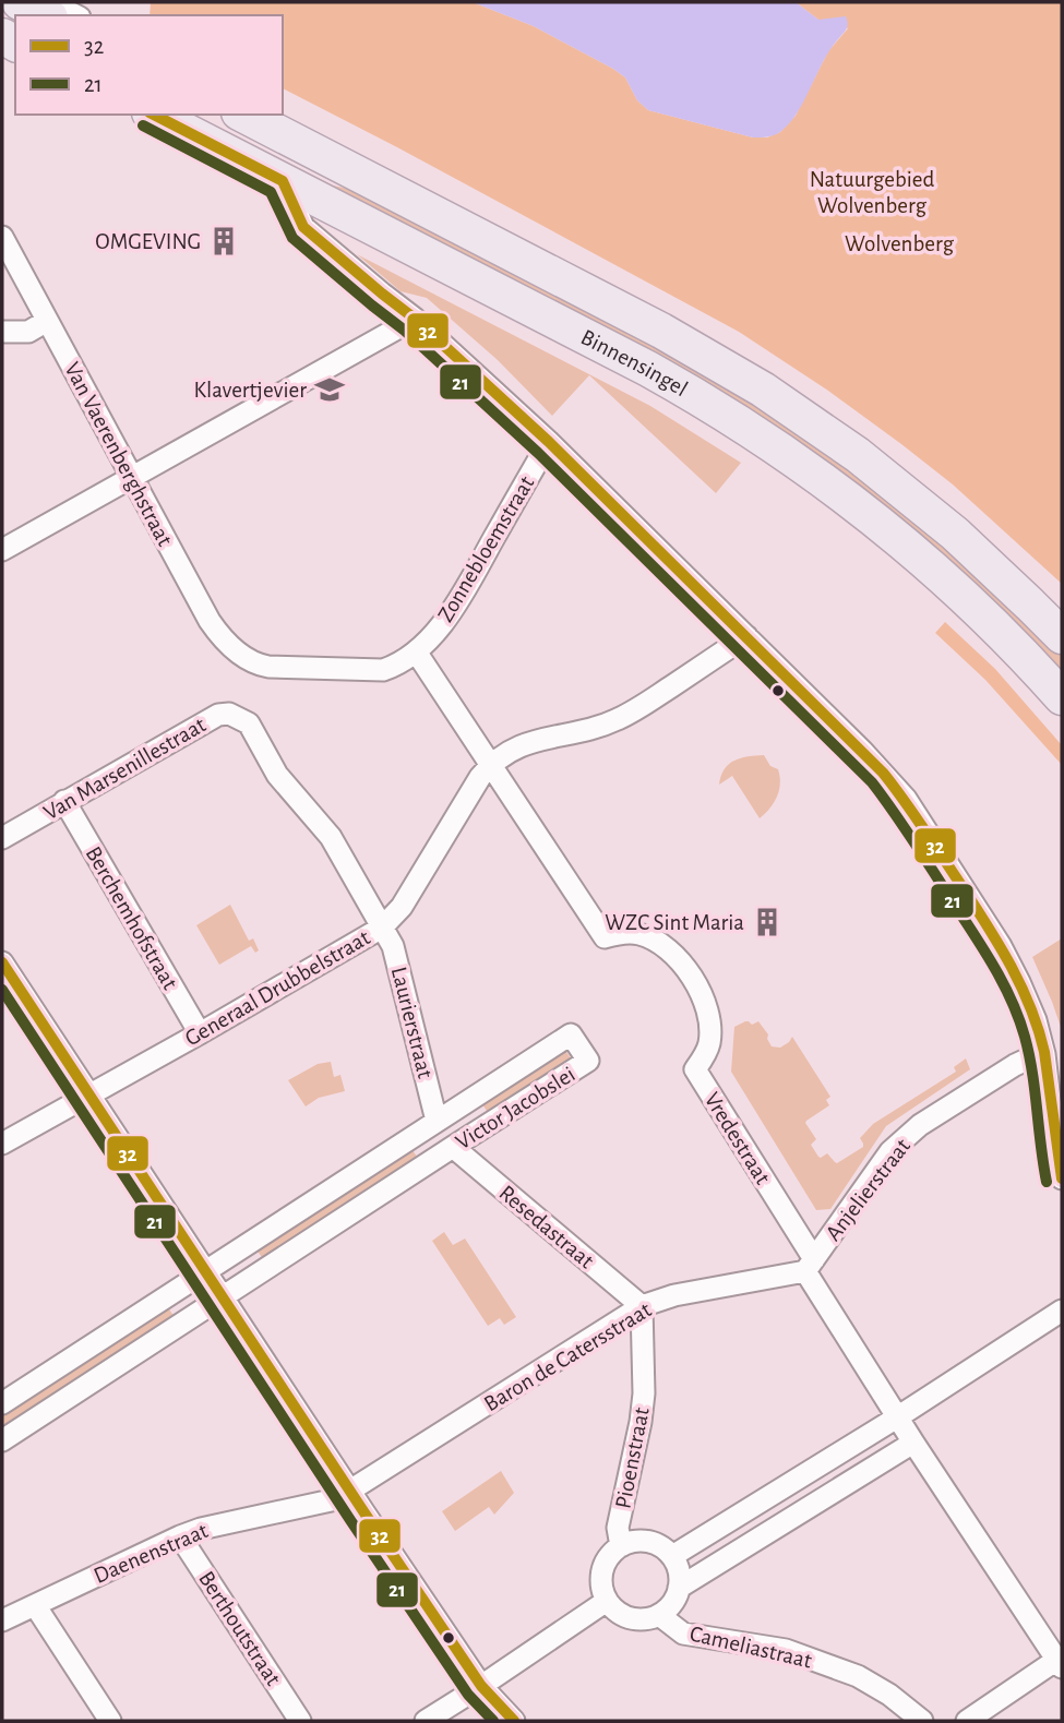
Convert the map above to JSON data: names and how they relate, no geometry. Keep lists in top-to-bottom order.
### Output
{
  "streets": {
    "main road": ["Binnensingel"],
    "street": [
      "Van Vaerenberghstraat",
      "Zonnebloemstraat",
      "Van Marsenillestraat",
      "Berchemhofstraat",
      "Generaal Drubbelstraat",
      "Laurierstraat",
      "Victor Jacobslei",
      "Vredestraat",
      "Anjelierstraat",
      "Resedastraat",
      "Baron de Catersstraat",
      "Pioenstraat",
      "Daenenstraat",
      "Berthoutstraat",
      "Cameliastraat"
    ]
  },
  "crossings": [
    ["Van Vaerenberghstraat", "Zonnebloemstraat"],
    ["Zonnebloemstraat", "Vredestraat"],
    ["Van Marsenillestraat", "Berchemhofstraat"],
    ["Van Marsenillestraat", "Generaal Drubbelstraat"],
    ["Van Marsenillestraat", "Laurierstraat"],
    ["Berchemhofstraat", "Generaal Drubbelstraat"],
    ["Generaal Drubbelstraat", "Laurierstraat"],
    ["Generaal Drubbelstraat", "Vredestraat"],
    ["Laurierstraat", "Victor Jacobslei"],
    ["Victor Jacobslei", "Resedastraat"],
    ["Vredestraat", "Anjelierstraat"],
    ["Vredestraat", "Baron de Catersstraat"],
    ["Anjelierstraat", "Baron de Catersstraat"],
    ["Resedastraat", "Baron de Catersstraat"],
    ["Resedastraat", "Pioenstraat"],
    ["Baron de Catersstraat", "Pioenstraat"],
    ["Baron de Catersstraat", "Daenenstraat"],
    ["Pioenstraat", "Cameliastraat"],
    ["Daenenstraat", "Berthoutstraat"]
  ],
  "parks": ["Natuurgebied Wolvenberg", "Wolvenberg"],
  "places": {
    "building": ["OMGEVING", "WZC Sint Maria"],
    "school or university": ["Klavertjevier"]
  },
  "lines": ["transit line 32", "transit line 21"],
  "legend": ["32", "21"]
}
